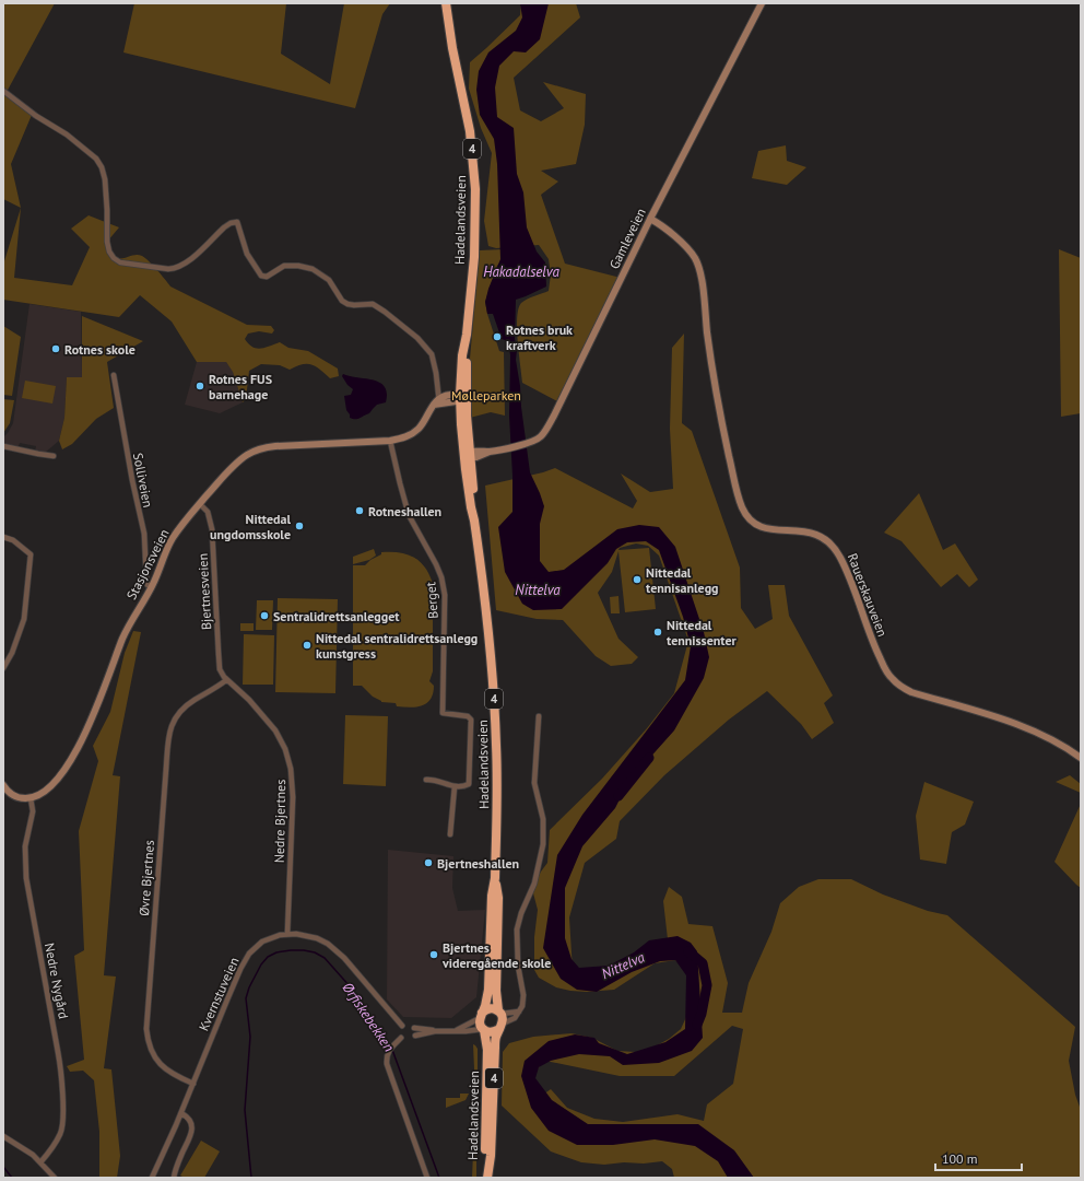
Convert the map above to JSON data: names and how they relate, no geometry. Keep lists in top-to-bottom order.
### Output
{
  "streets": {
    "highway": ["4", "Hadelandsveien"],
    "main road": ["Gamleveien", "Stasjonsveien", "Rauerskauveien"],
    "street": [
      "Solliveien",
      "Bjertnesveien",
      "Berget",
      "Nedre Bjertnes",
      "Øvre Bjertnes",
      "Nedre Nygård",
      "Kvernstuveien"
    ]
  },
  "crossings": [
    ["4", "Hadelandsveien"],
    ["Hadelandsveien", "Gamleveien"],
    ["Gamleveien", "Rauerskauveien"],
    ["Solliveien", "Stasjonsveien"],
    ["Stasjonsveien", "Bjertnesveien"],
    ["Stasjonsveien", "Berget"],
    ["Stasjonsveien", "Nedre Nygård"],
    ["Bjertnesveien", "Nedre Bjertnes"],
    ["Bjertnesveien", "Øvre Bjertnes"],
    ["Nedre Bjertnes", "Øvre Bjertnes"],
    ["Nedre Bjertnes", "Kvernstuveien"],
    ["Øvre Bjertnes", "Kvernstuveien"]
  ],
  "water": ["Hakadalselva", "Nittelva", "Ørfiskebekken"],
  "parks": ["Mølleparken"],
  "places": [
    "Rotnes bruk kraftverk",
    "Rotnes skole",
    "Rotnes FUS barnehage",
    "Rotneshallen",
    "Nittedal ungdomsskole",
    "Nittedal tennisanlegg",
    "Sentralidrettsanlegget",
    "Nittedal tennissenter",
    "Nittedal sentralidrettsanlegg kunstgress",
    "Bjertneshallen",
    "Bjertnes videregående skole"
  ],
  "scale_bar": "100 m"
}
